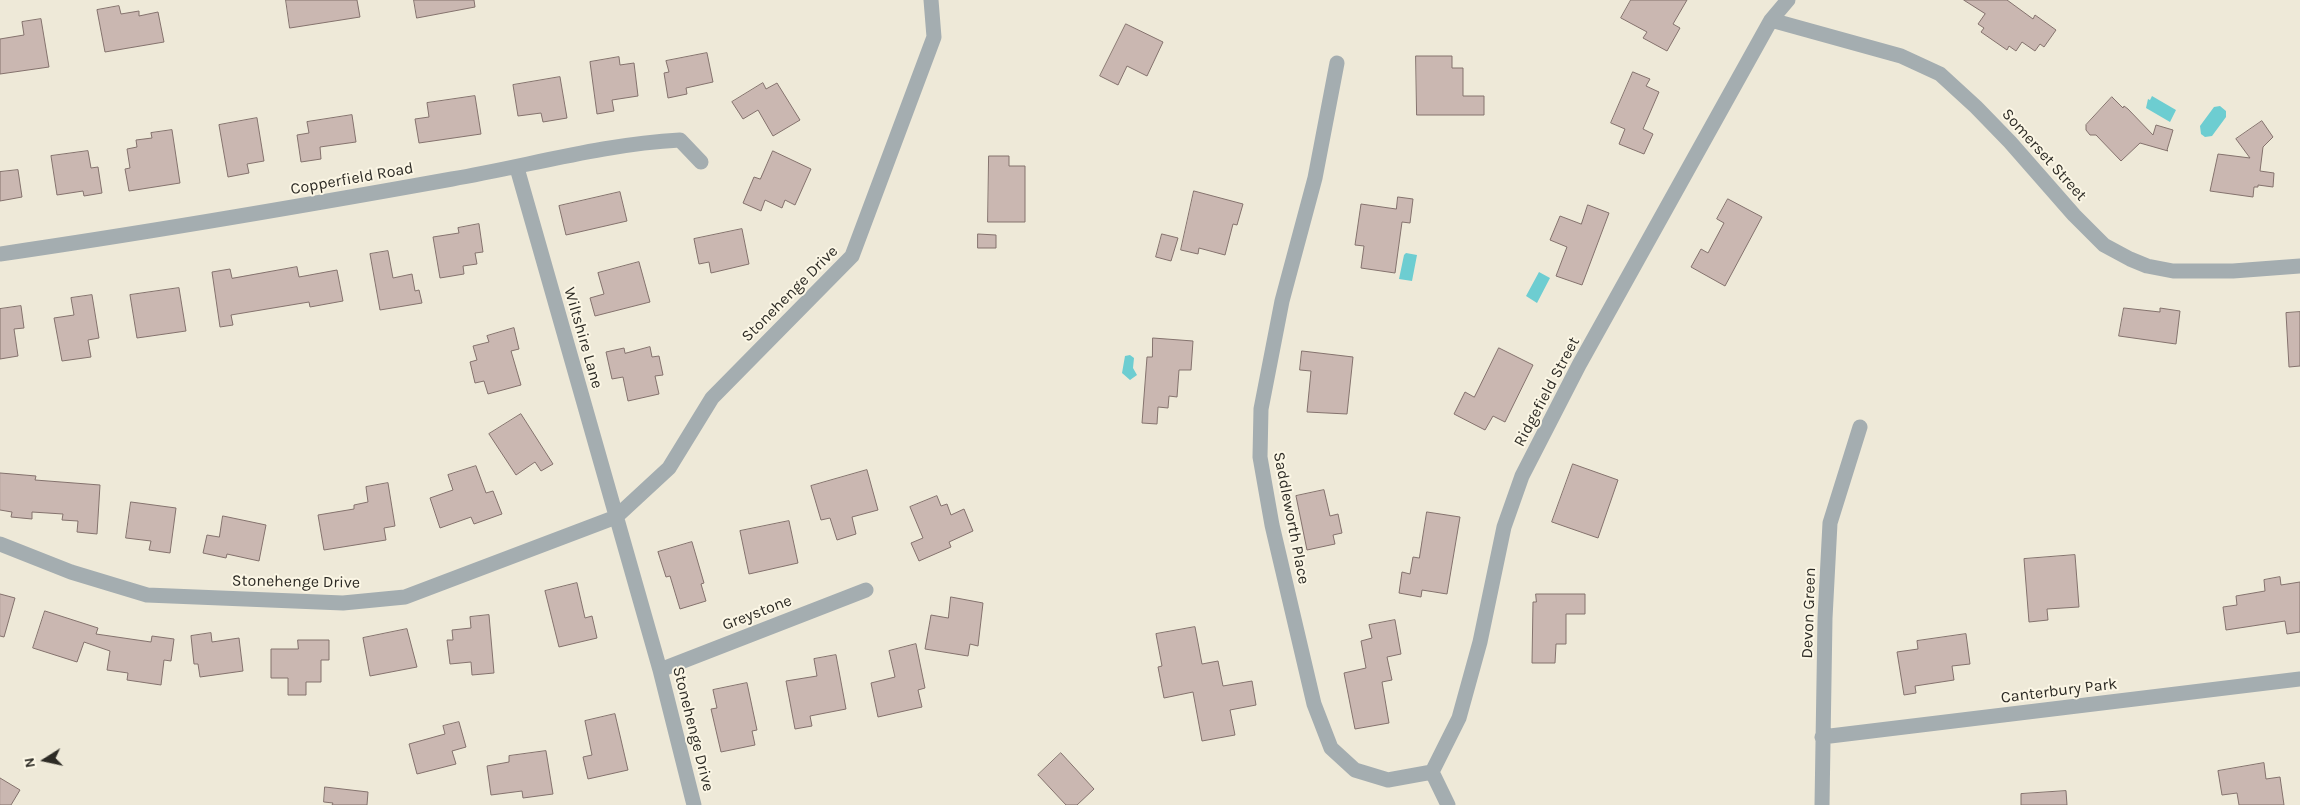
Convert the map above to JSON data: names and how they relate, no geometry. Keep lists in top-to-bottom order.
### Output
{
  "streets": {
    "street": [
      "Somerset Street",
      "Copperfield Road",
      "Stonehenge Drive",
      "Wiltshire Lane",
      "Ridgefield Street",
      "Saddleworth Place",
      "Greystone",
      "Devon Green",
      "Canterbury Park"
    ]
  },
  "crossings": [
    ["Somerset Street", "Ridgefield Street"],
    ["Copperfield Road", "Wiltshire Lane"],
    ["Stonehenge Drive", "Wiltshire Lane"],
    ["Stonehenge Drive", "Greystone"],
    ["Ridgefield Street", "Saddleworth Place"],
    ["Devon Green", "Canterbury Park"]
  ],
  "north": "left"
}
